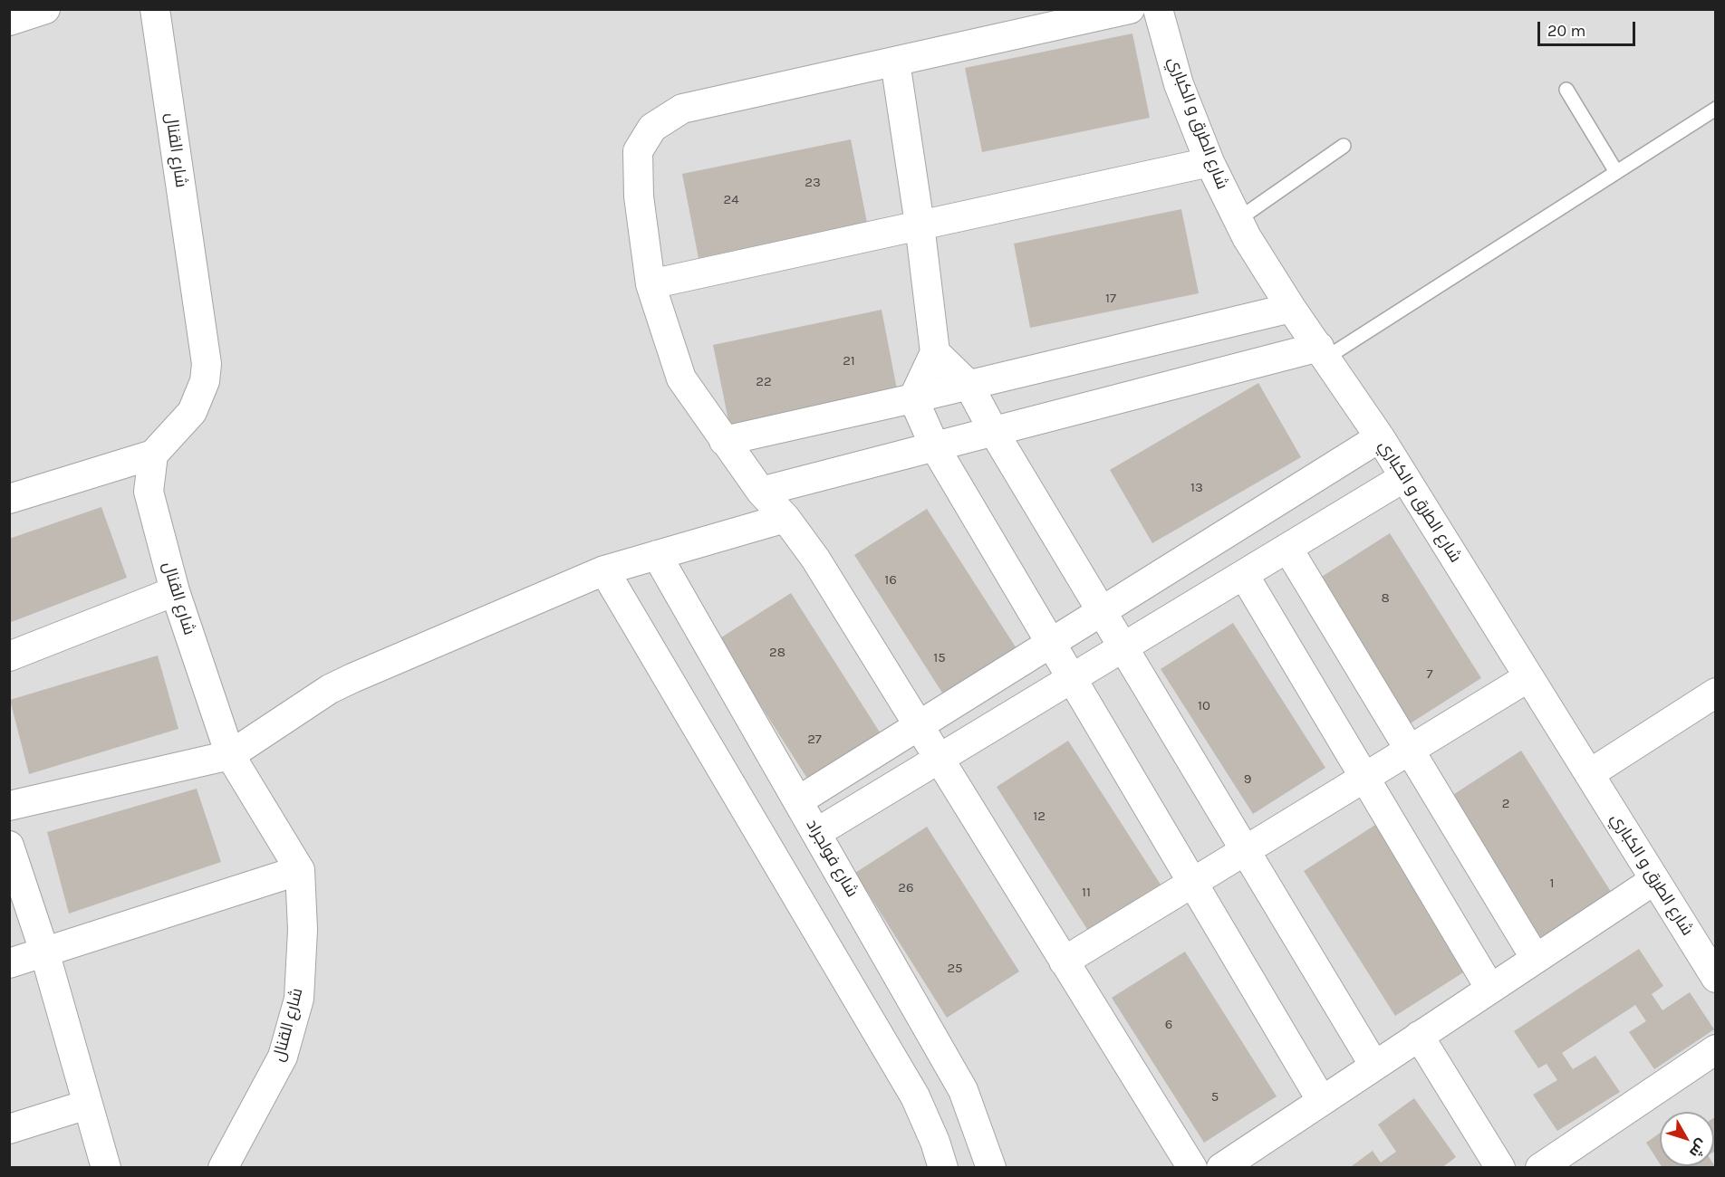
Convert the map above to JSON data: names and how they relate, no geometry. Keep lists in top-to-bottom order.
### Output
{
  "streets": {
    "street": ["شارع الطرق و الكباري", "شارع القنال", "شارع فولجراد"]
  },
  "house_numbers": [
    "23",
    "24",
    "17",
    "21",
    "22",
    "13",
    "16",
    "8",
    "28",
    "15",
    "7",
    "10",
    "27",
    "9",
    "2",
    "12",
    "1",
    "26",
    "11",
    "25",
    "6",
    "5"
  ],
  "scale_bar": "20 m",
  "north": "bottom right"
}
